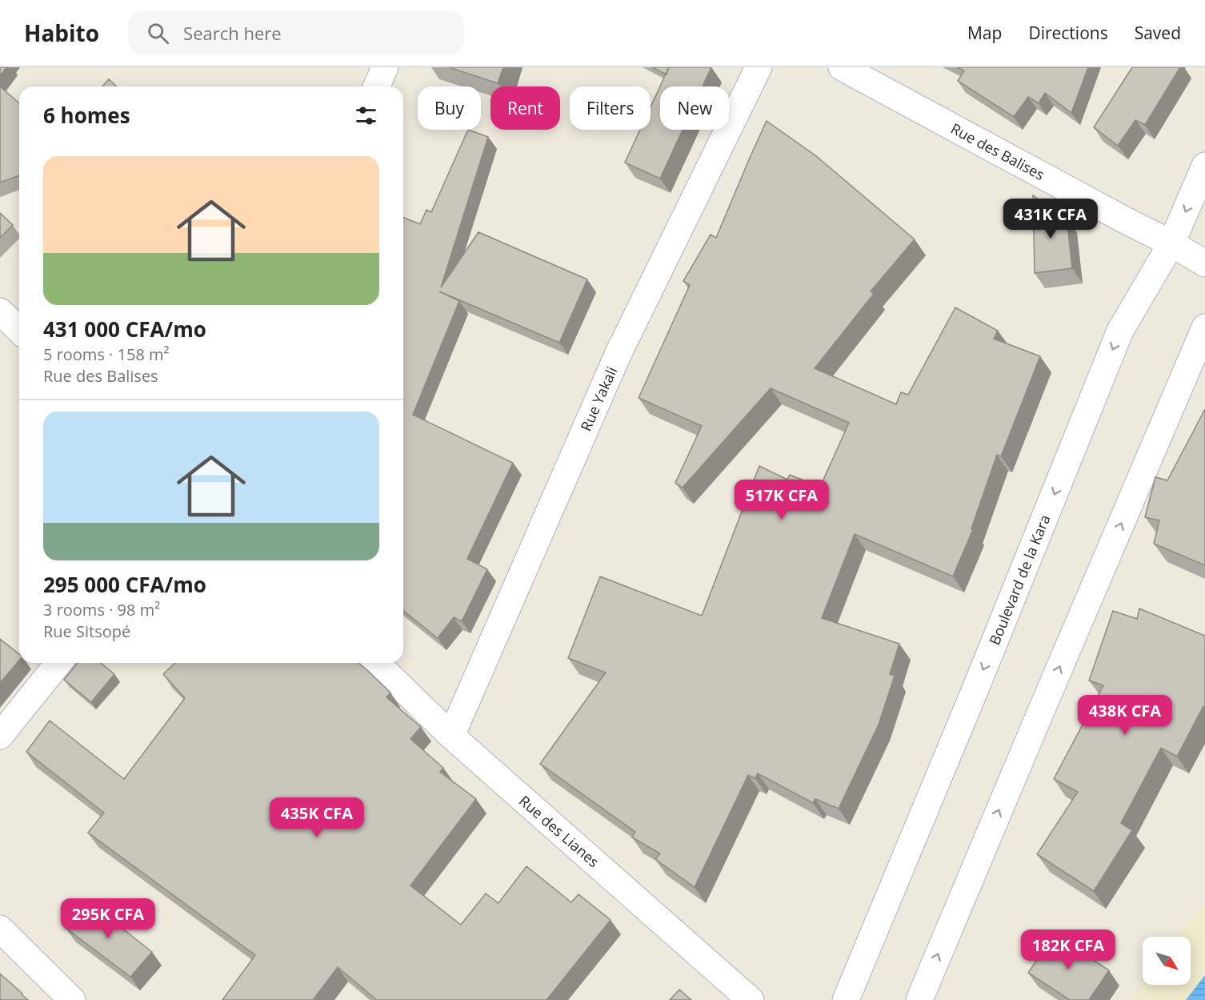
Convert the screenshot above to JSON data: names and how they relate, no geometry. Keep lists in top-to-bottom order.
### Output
{
  "streets": {
    "street": [
      "Rue des Balises",
      "Rue Yakali",
      "Boulevard de la Kara",
      "Rue des Lianes"
    ]
  },
  "crossings": [
    ["Rue des Balises", "Boulevard de la Kara"],
    ["Rue Yakali", "Rue des Lianes"]
  ],
  "north": "bottom right",
  "page": {
    "header": "Habito",
    "search": "Search here",
    "nav": ["Map", "Directions", "Saved"],
    "chip": [
      "Buy",
      "Rent",
      "Filters",
      "New"
    ],
    "heading": "6 homes",
    "list": [
      {
        "name": "431 000 CFA/mo",
        "note": "5 rooms · 158 m² · Rue des Balises"
      },
      {
        "name": "295 000 CFA/mo",
        "note": "3 rooms · 98 m² · Rue Sitsopé"
      }
    ],
    "price": [
      "431K CFA",
      "517K CFA",
      "438K CFA",
      "435K CFA",
      "295K CFA",
      "182K CFA"
    ]
  }
}
